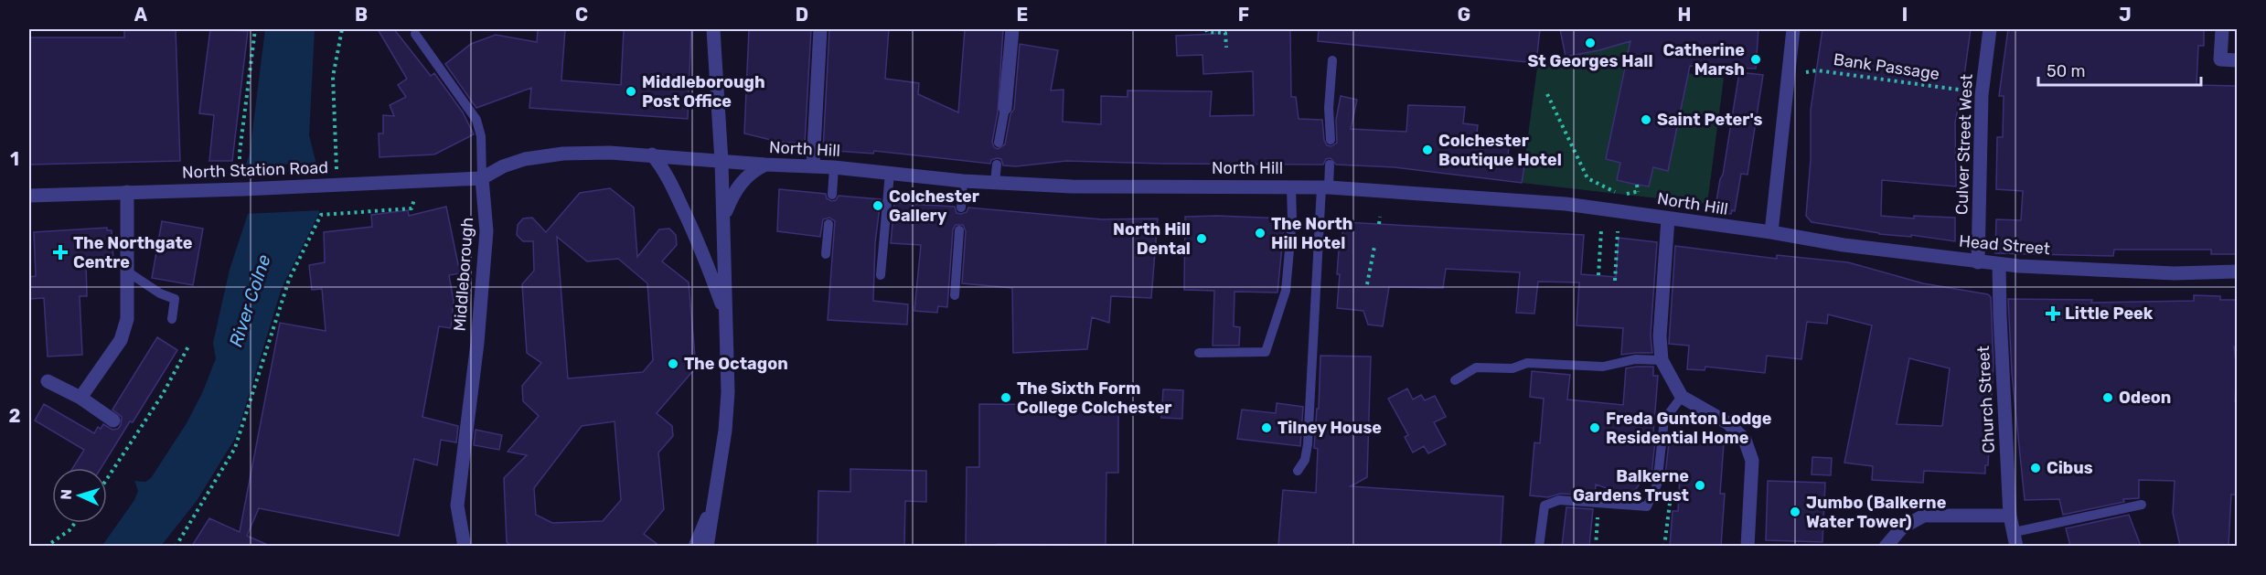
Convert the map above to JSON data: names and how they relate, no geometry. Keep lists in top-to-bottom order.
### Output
{
  "streets": {
    "street": [
      "Culver Street West",
      "North Hill",
      "North Station Road",
      "Head Street",
      "Middleborough",
      "Church Street"
    ],
    "path": ["Bank Passage"]
  },
  "crossings": [
    ["Bank Passage", "Culver Street West"],
    ["Culver Street West", "Head Street"],
    ["North Hill", "Head Street"],
    ["North Station Road", "Middleborough"],
    ["Head Street", "Church Street"]
  ],
  "water": ["River Colne"],
  "places": {
    "other": [
      "St Georges Hall",
      "Catherine Marsh",
      "Middleborough Post Office",
      "Saint Peter's",
      "Colchester Boutique Hotel",
      "Colchester Gallery",
      "The North Hill Hotel",
      "North Hill Dental",
      "The Octagon",
      "The Sixth Form College Colchester",
      "Odeon",
      "Tilney House",
      "Freda Gunton Lodge Residential Home",
      "Cibus",
      "Balkerne Gardens Trust",
      "Jumbo (Balkerne Water Tower)"
    ],
    "health": ["The Northgate Centre", "Little Peek"]
  },
  "scale_bar": "50 m",
  "north": "left",
  "grid": {
    "columns": [
      "A",
      "B",
      "C",
      "D",
      "E",
      "F",
      "G",
      "H",
      "I",
      "J"
    ],
    "rows": ["1", "2"]
  }
}
